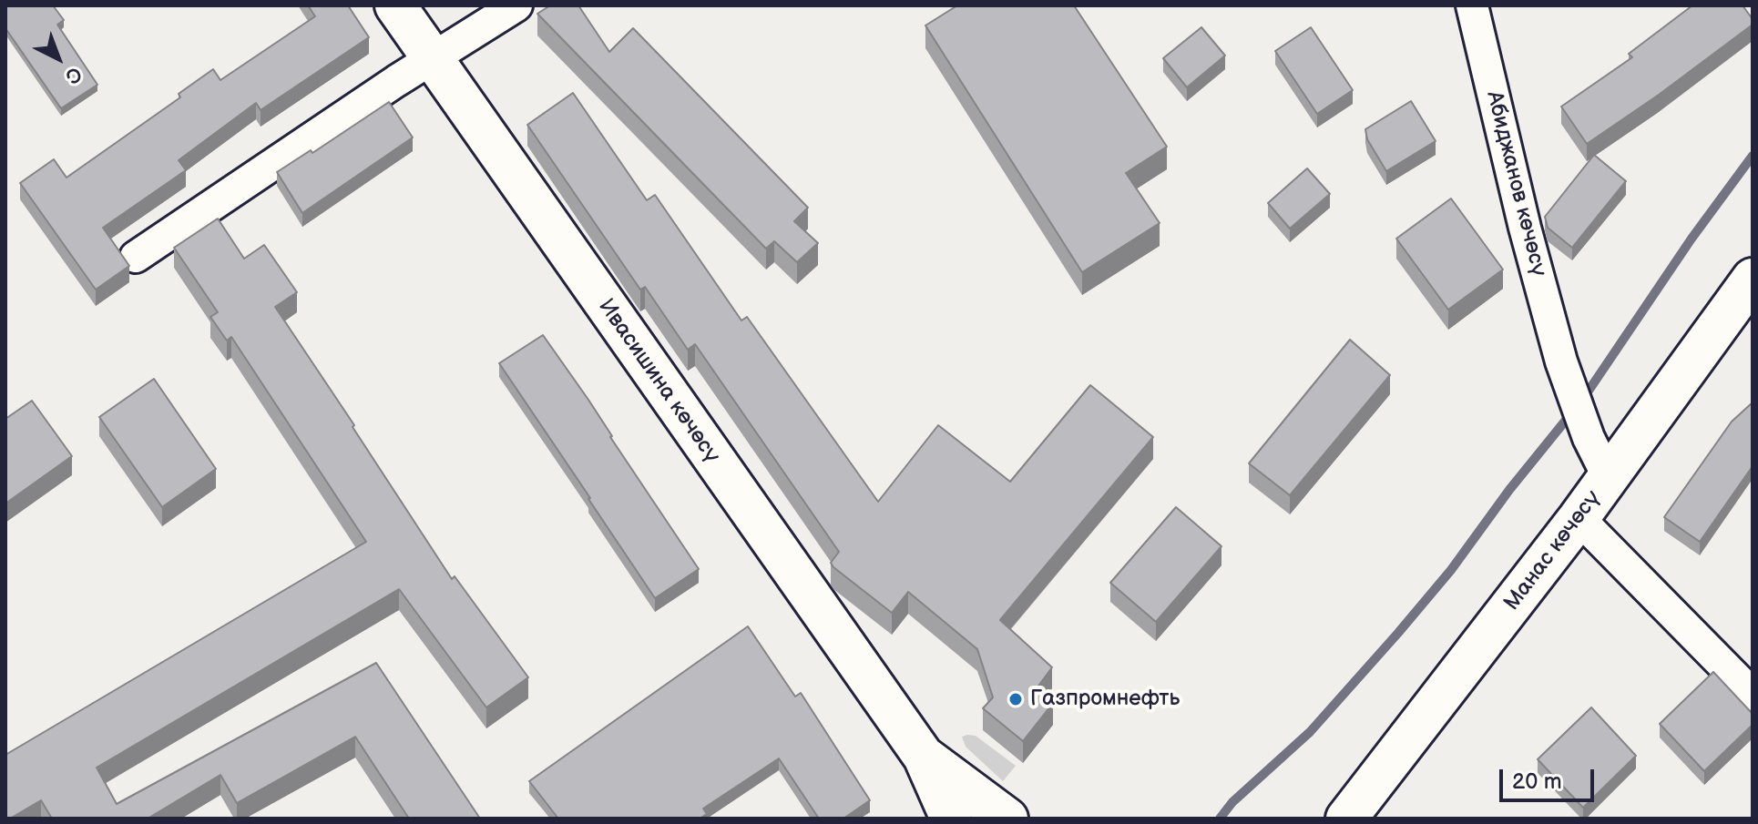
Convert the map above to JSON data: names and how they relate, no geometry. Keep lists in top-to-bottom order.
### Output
{
  "streets": {
    "street": ["Абиджанов көчөсү", "Ивасишина көчөсү", "Манас көчөсү"]
  },
  "crossings": [
    ["Абиджанов көчөсү", "Манас көчөсү"]
  ],
  "places": ["Газпромнефть"],
  "scale_bar": "20 m",
  "north": "bottom right"
}
